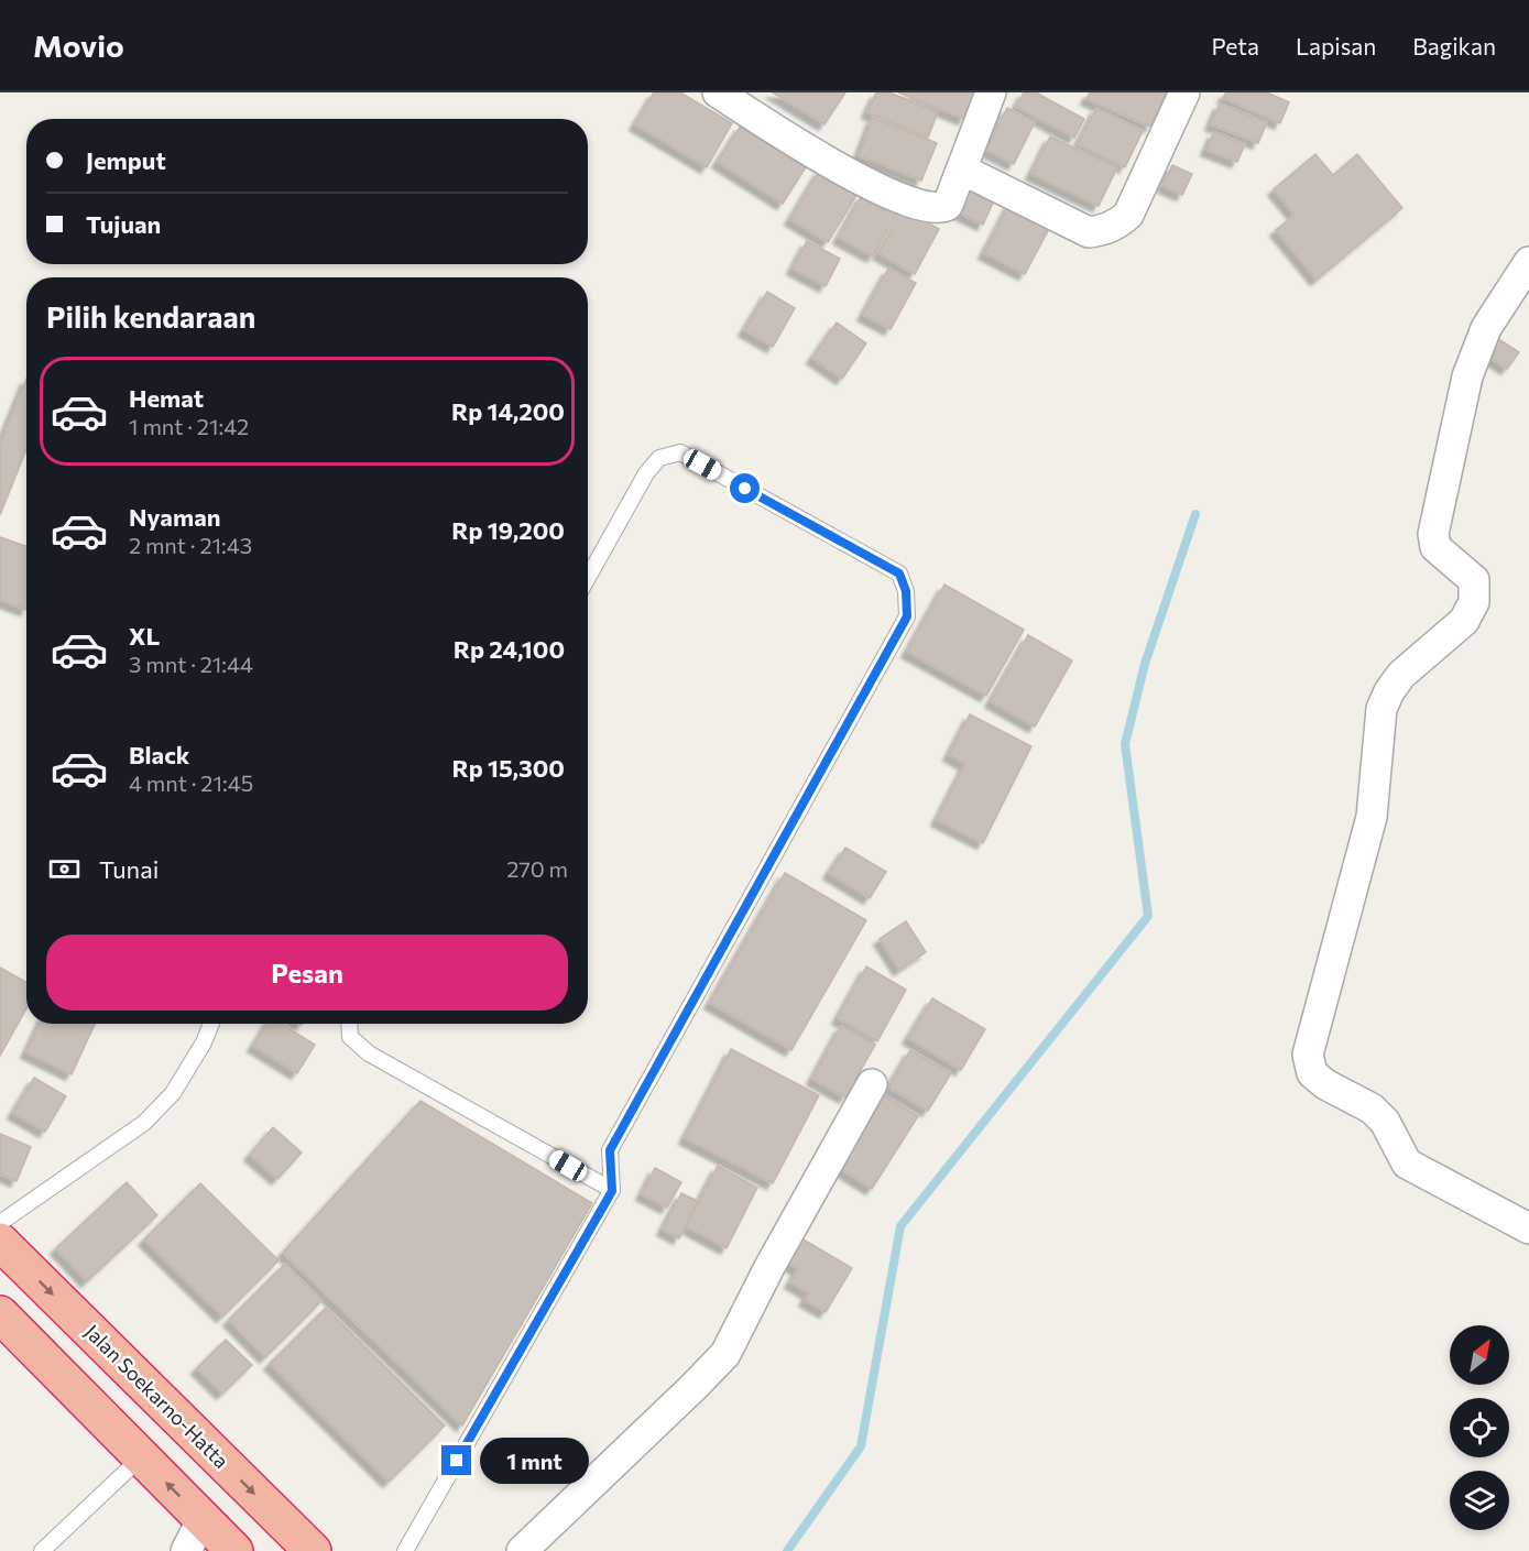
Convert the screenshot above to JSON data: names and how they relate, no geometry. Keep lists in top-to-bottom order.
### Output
{
  "streets": {
    "highway": ["Jalan Soekarno-Hatta"]
  },
  "north": "top right",
  "page": {
    "header": "Movio",
    "nav": ["Peta", "Lapisan", "Bagikan"],
    "banner": ["Jemput", "Tujuan"],
    "heading": "Pilih kendaraan",
    "list": [
      {
        "name": "Hemat",
        "note": "1 mnt · 21:42",
        "value": "Rp 14,200"
      },
      {
        "name": "Nyaman",
        "note": "2 mnt · 21:43",
        "value": "Rp 19,200"
      },
      {
        "name": "XL",
        "note": "3 mnt · 21:44",
        "value": "Rp 24,100"
      },
      {
        "name": "Black",
        "note": "4 mnt · 21:45",
        "value": "Rp 15,300"
      }
    ],
    "pay": ["Tunai", "270 m"],
    "buttons": "Pesan",
    "bubble": "1 mnt"
  }
}
